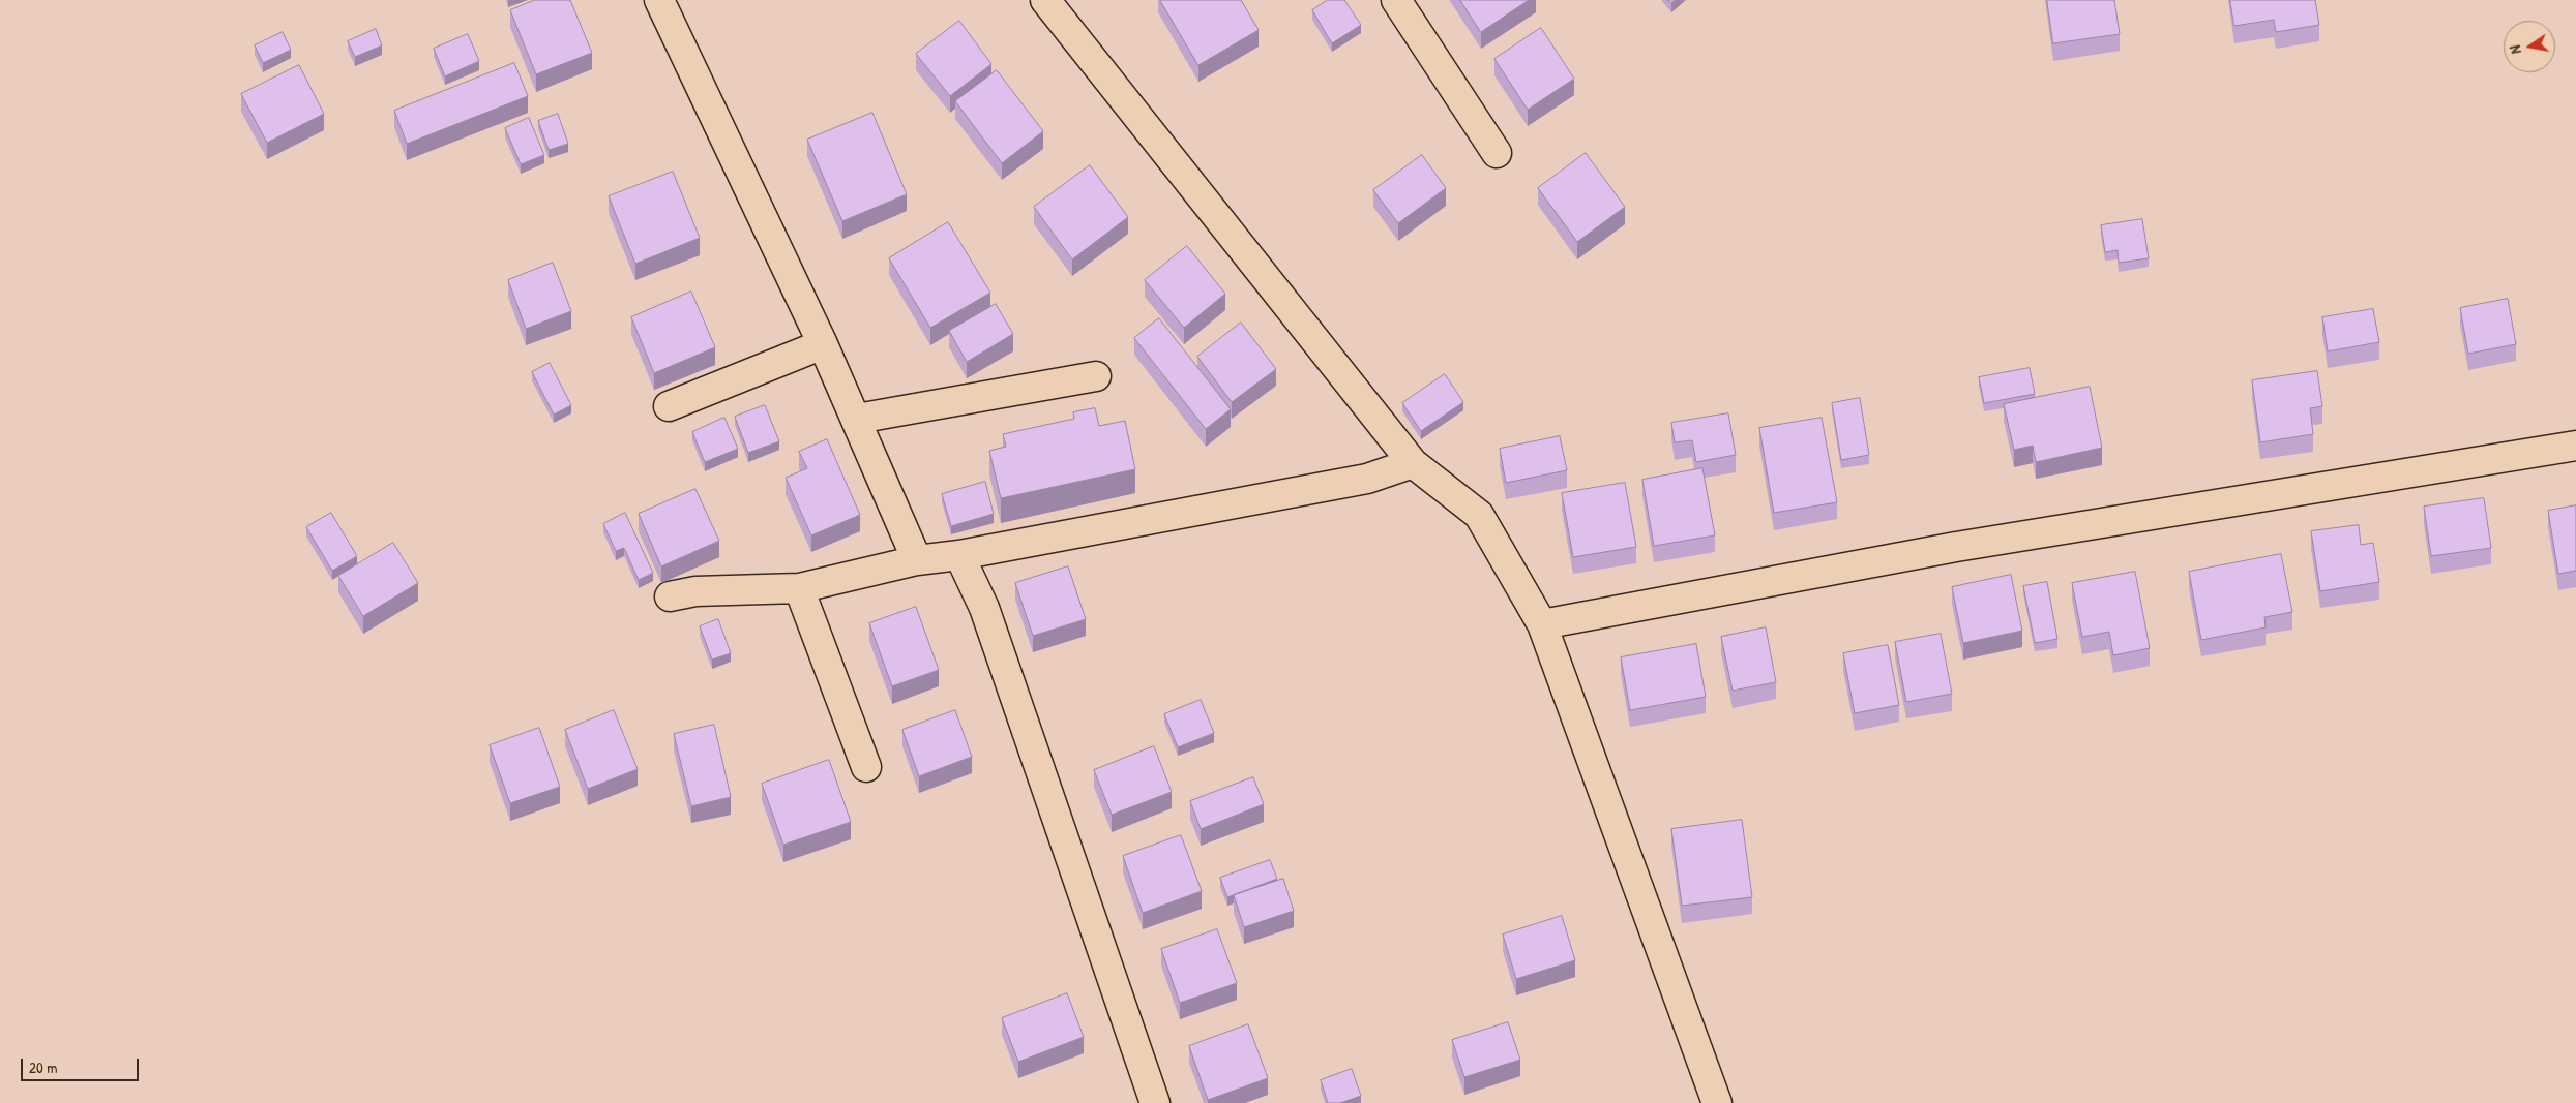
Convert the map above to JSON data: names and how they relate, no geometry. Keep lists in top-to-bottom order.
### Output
{
  "scale_bar": "20 m",
  "north": "left"
}
